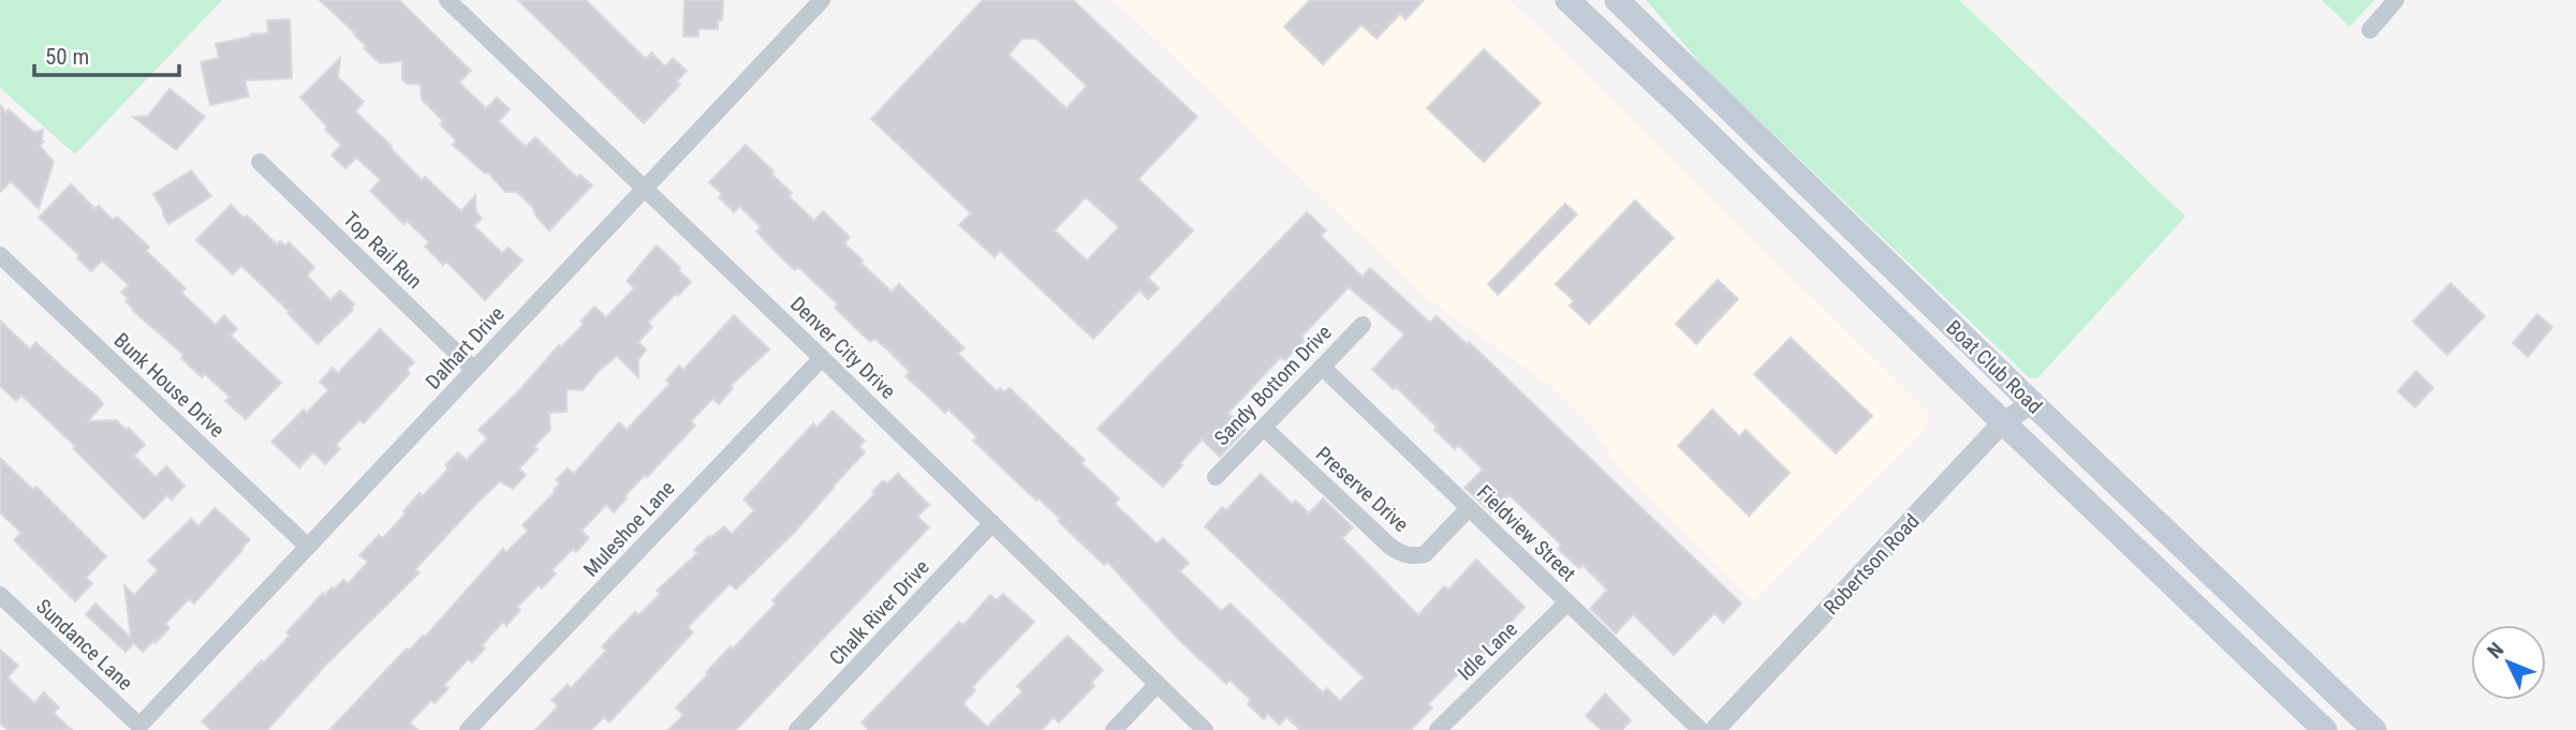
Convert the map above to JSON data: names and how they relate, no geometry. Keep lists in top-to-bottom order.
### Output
{
  "streets": {
    "main road": ["Boat Club Road"],
    "street": [
      "Top Rail Run",
      "Dalhart Drive",
      "Denver City Drive",
      "Bunk House Drive",
      "Sandy Bottom Drive",
      "Preserve Drive",
      "Muleshoe Lane",
      "Fieldview Street",
      "Robertson Road",
      "Chalk River Drive",
      "Sundance Lane",
      "Idle Lane"
    ]
  },
  "crossings": [
    ["Top Rail Run", "Dalhart Drive"],
    ["Dalhart Drive", "Denver City Drive"],
    ["Dalhart Drive", "Bunk House Drive"],
    ["Dalhart Drive", "Sundance Lane"],
    ["Denver City Drive", "Muleshoe Lane"],
    ["Denver City Drive", "Chalk River Drive"],
    ["Boat Club Road", "Robertson Road"],
    ["Sandy Bottom Drive", "Preserve Drive"],
    ["Sandy Bottom Drive", "Fieldview Street"],
    ["Preserve Drive", "Fieldview Street"],
    ["Fieldview Street", "Idle Lane"]
  ],
  "scale_bar": "50 m",
  "north": "top left"
}
